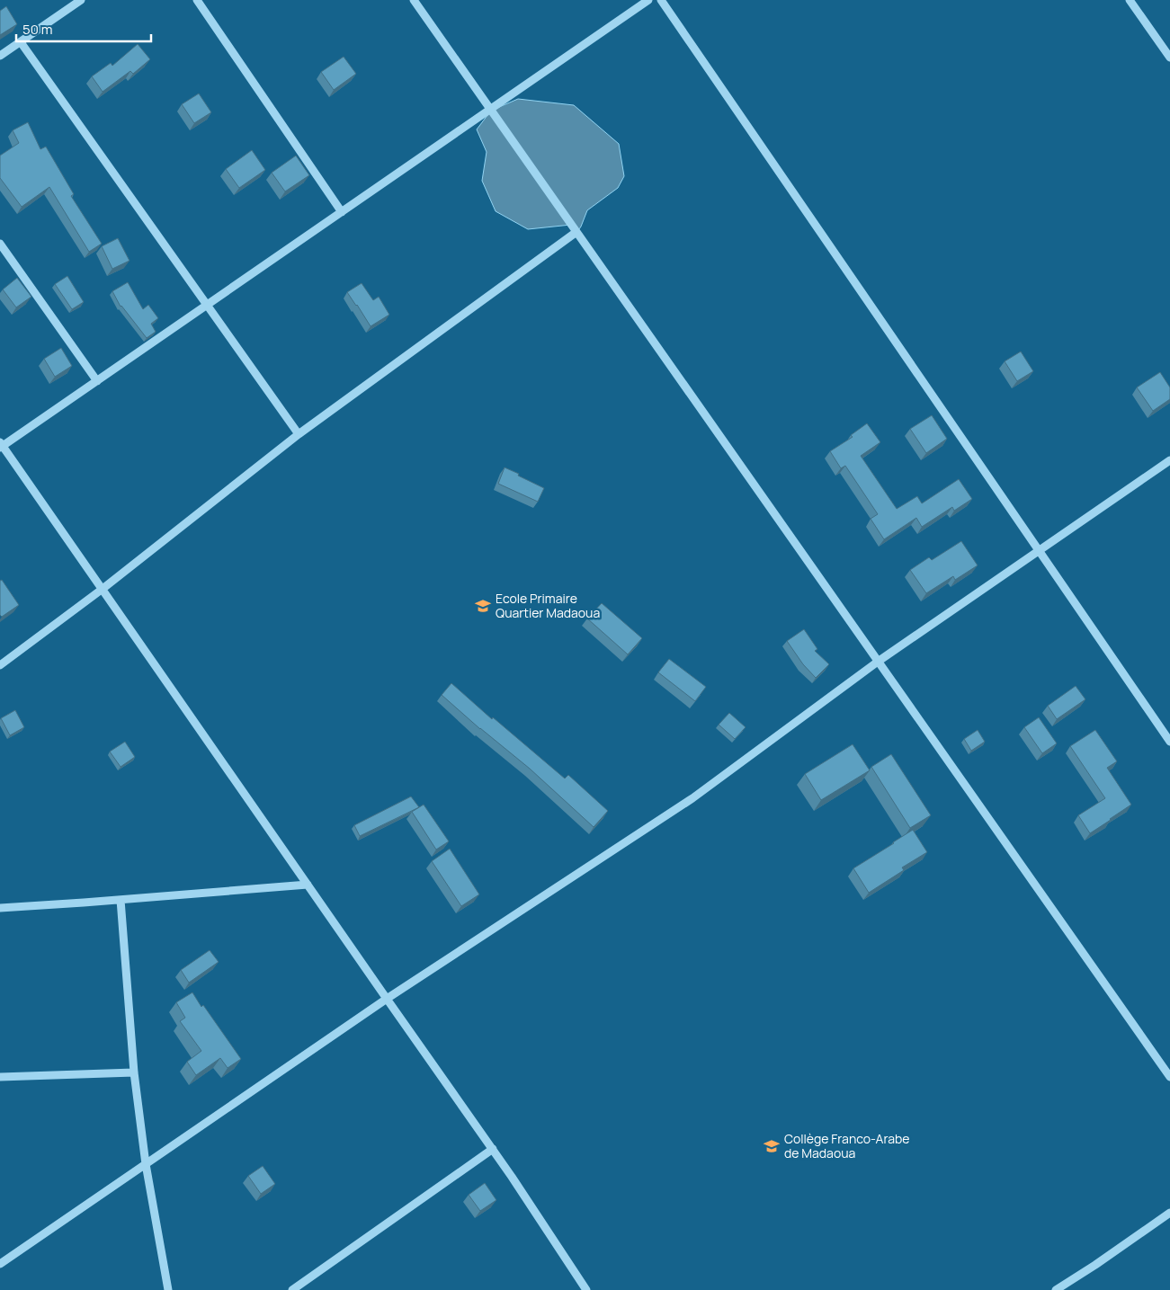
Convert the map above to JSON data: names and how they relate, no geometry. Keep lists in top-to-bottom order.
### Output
{
  "places": {
    "school or university": ["Ecole Primaire Quartier Madaoua", "Collège Franco-Arabe de Madaoua"]
  },
  "scale_bar": "50 m"
}
